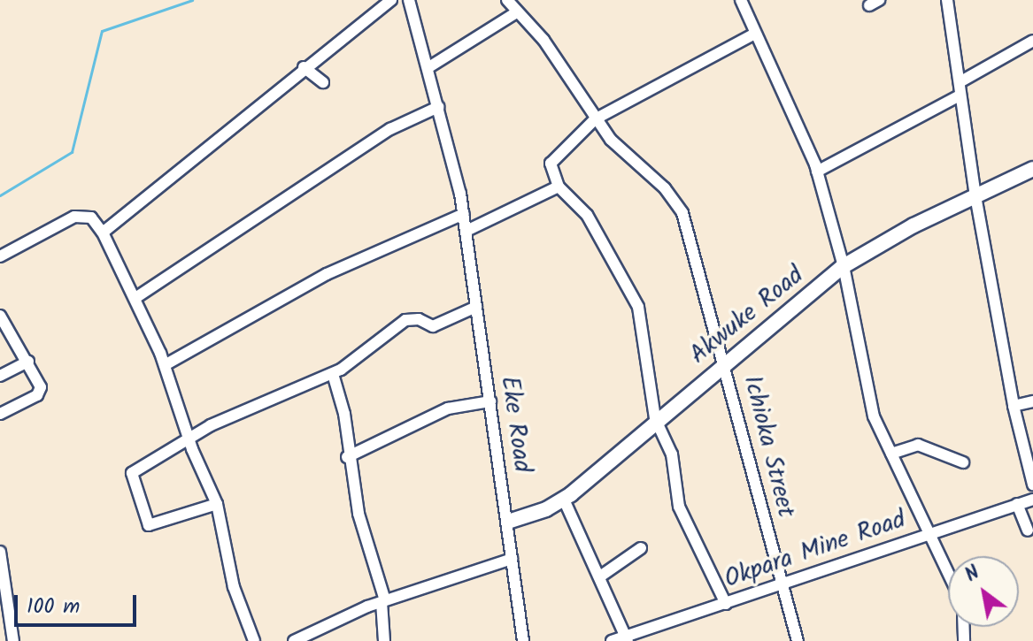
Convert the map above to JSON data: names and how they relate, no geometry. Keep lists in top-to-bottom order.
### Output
{
  "streets": {
    "main road": ["Akwuke Road"],
    "street": ["Eke Road", "Ichioka Street", "Okpara Mine Road"]
  },
  "crossings": [
    ["Akwuke Road", "Eke Road"],
    ["Akwuke Road", "Ichioka Street"],
    ["Ichioka Street", "Okpara Mine Road"]
  ],
  "scale_bar": "100 m",
  "north": "top left"
}
